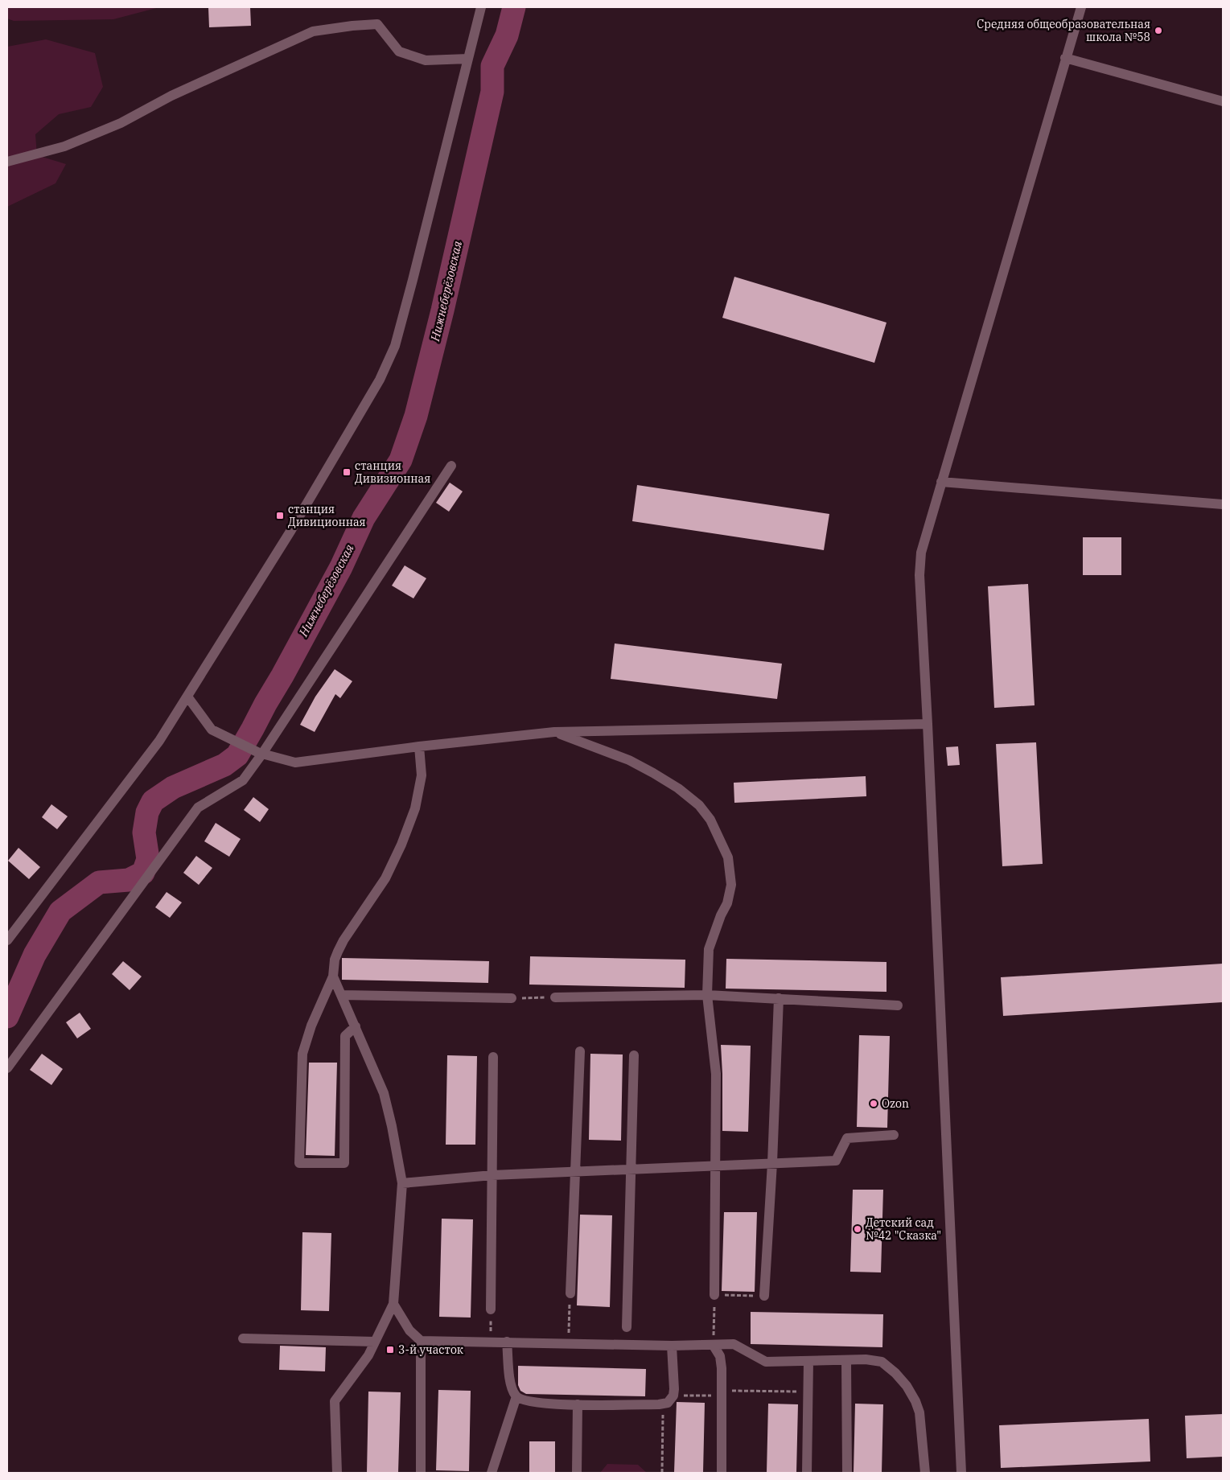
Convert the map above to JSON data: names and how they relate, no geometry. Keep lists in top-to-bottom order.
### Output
{
  "water": ["Нижнеберёзовская"],
  "places": {
    "other": ["Средняя общеобразовательная школа №58", "Ozon", "Детский сад №42 \"Сказка\""],
    "transit": ["станция Дивизионная", "станция Дивиционная", "3-й участок"]
  }
}
